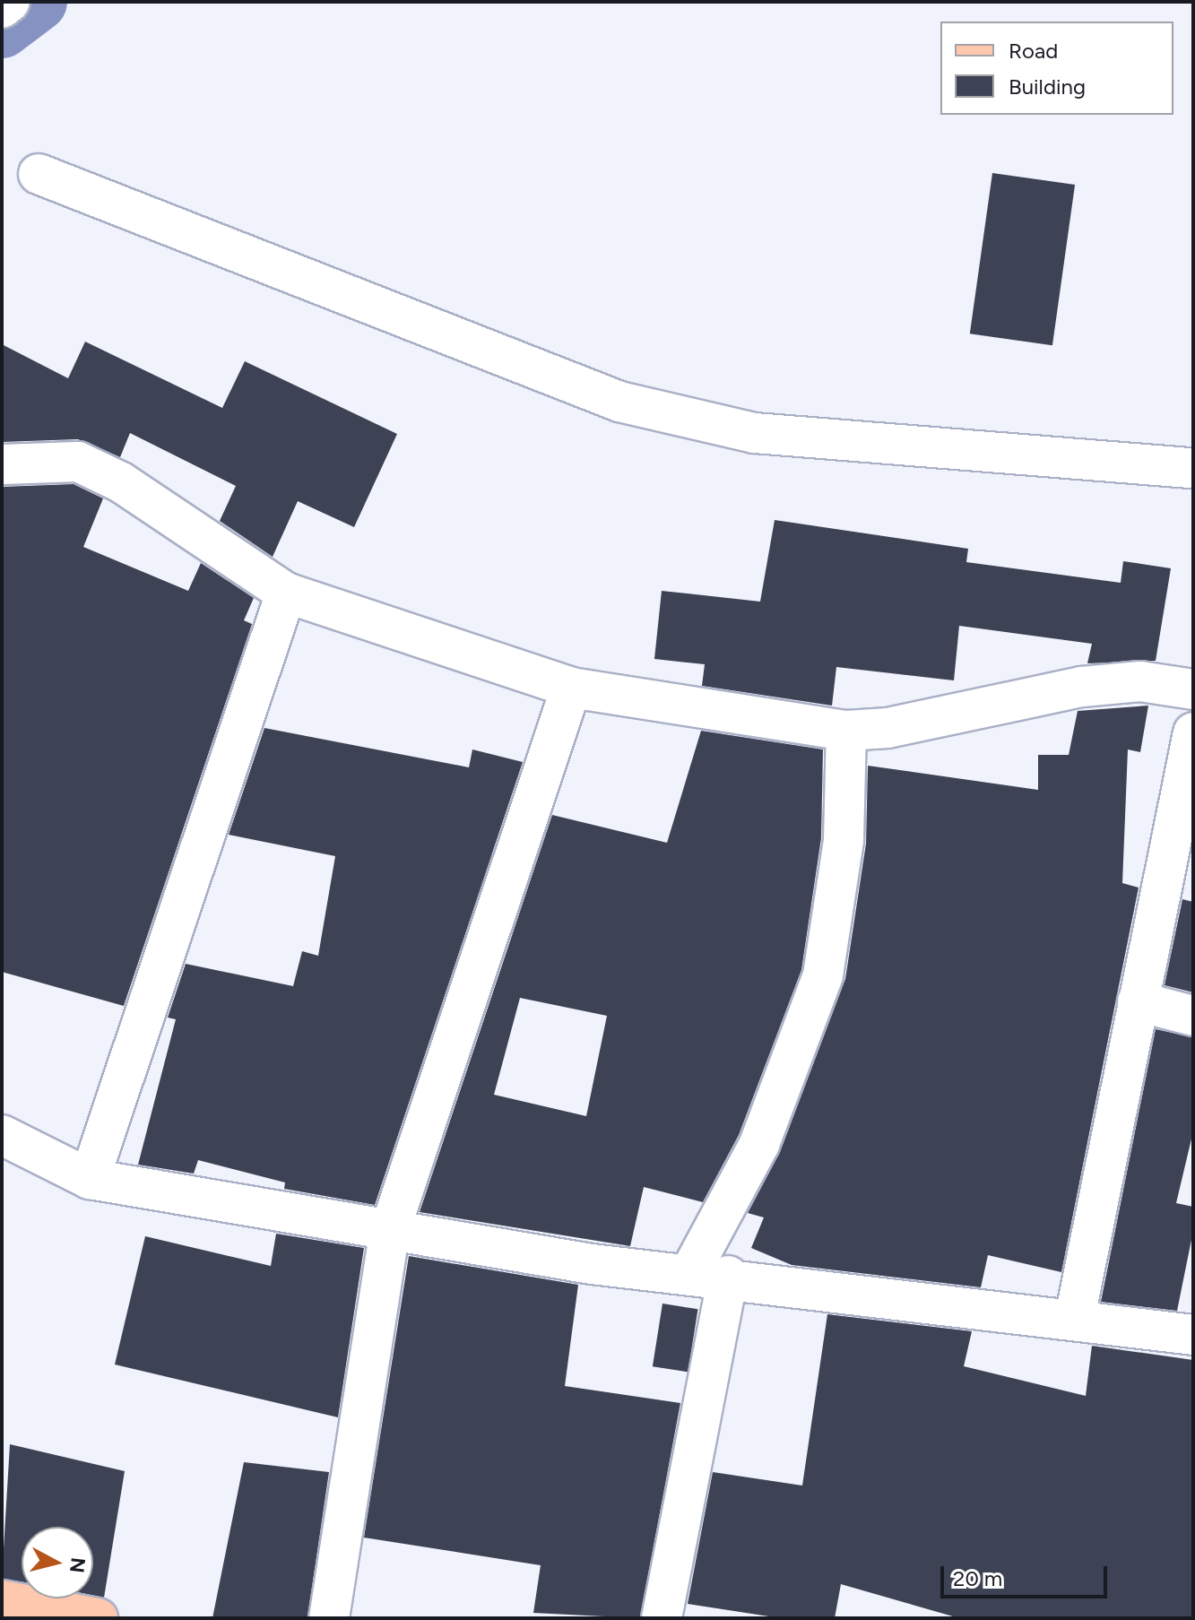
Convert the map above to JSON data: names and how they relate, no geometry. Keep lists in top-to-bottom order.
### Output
{
  "legend": ["Road", "Building"],
  "scale_bar": "20 m",
  "north": "right"
}
